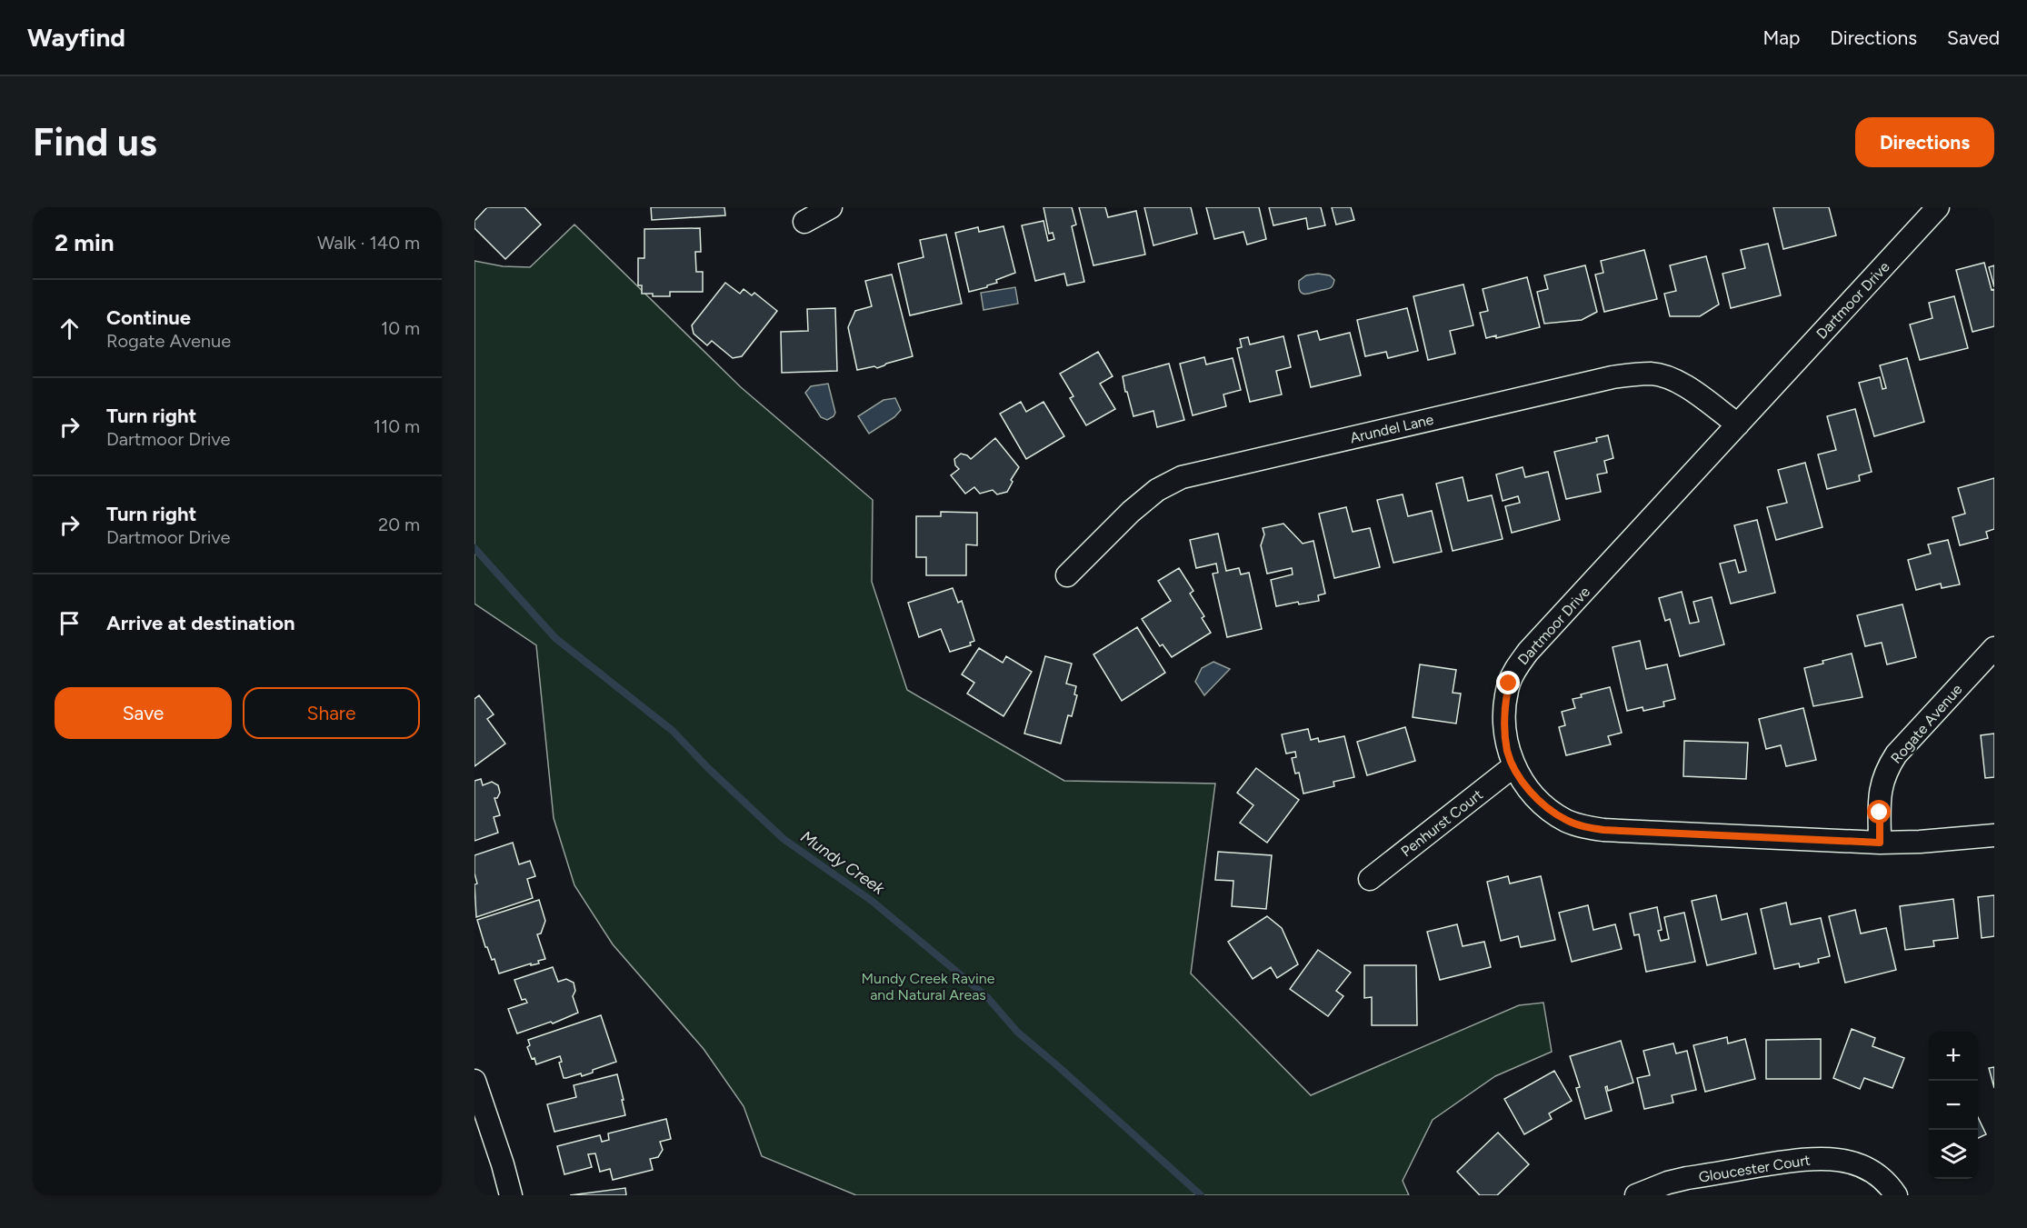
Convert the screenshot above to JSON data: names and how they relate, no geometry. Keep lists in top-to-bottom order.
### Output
{
  "streets": {
    "street": [
      "Dartmoor Drive",
      "Arundel Lane",
      "Rogate Avenue",
      "Penhurst Court",
      "Gloucester Court"
    ]
  },
  "crossings": [
    ["Dartmoor Drive", "Arundel Lane"],
    ["Dartmoor Drive", "Rogate Avenue"],
    ["Dartmoor Drive", "Penhurst Court"]
  ],
  "water": ["Mundy Creek"],
  "parks": ["Mundy Creek Ravine and Natural Areas"],
  "page": {
    "header": "Wayfind",
    "nav": ["Map", "Directions", "Saved"],
    "buttons": [
      "Directions",
      ["Save", "Share"]
    ],
    "title": "Find us",
    "heading": ["2 min", "Walk · 140 m"],
    "list": [
      ["Continue", "Rogate Avenue", "10 m"],
      ["Turn right", "Dartmoor Drive", "110 m"],
      ["Turn right", "Dartmoor Drive", "20 m"],
      "Arrive at destination"
    ],
    "map_buttons": ["+", "−"]
  }
}
